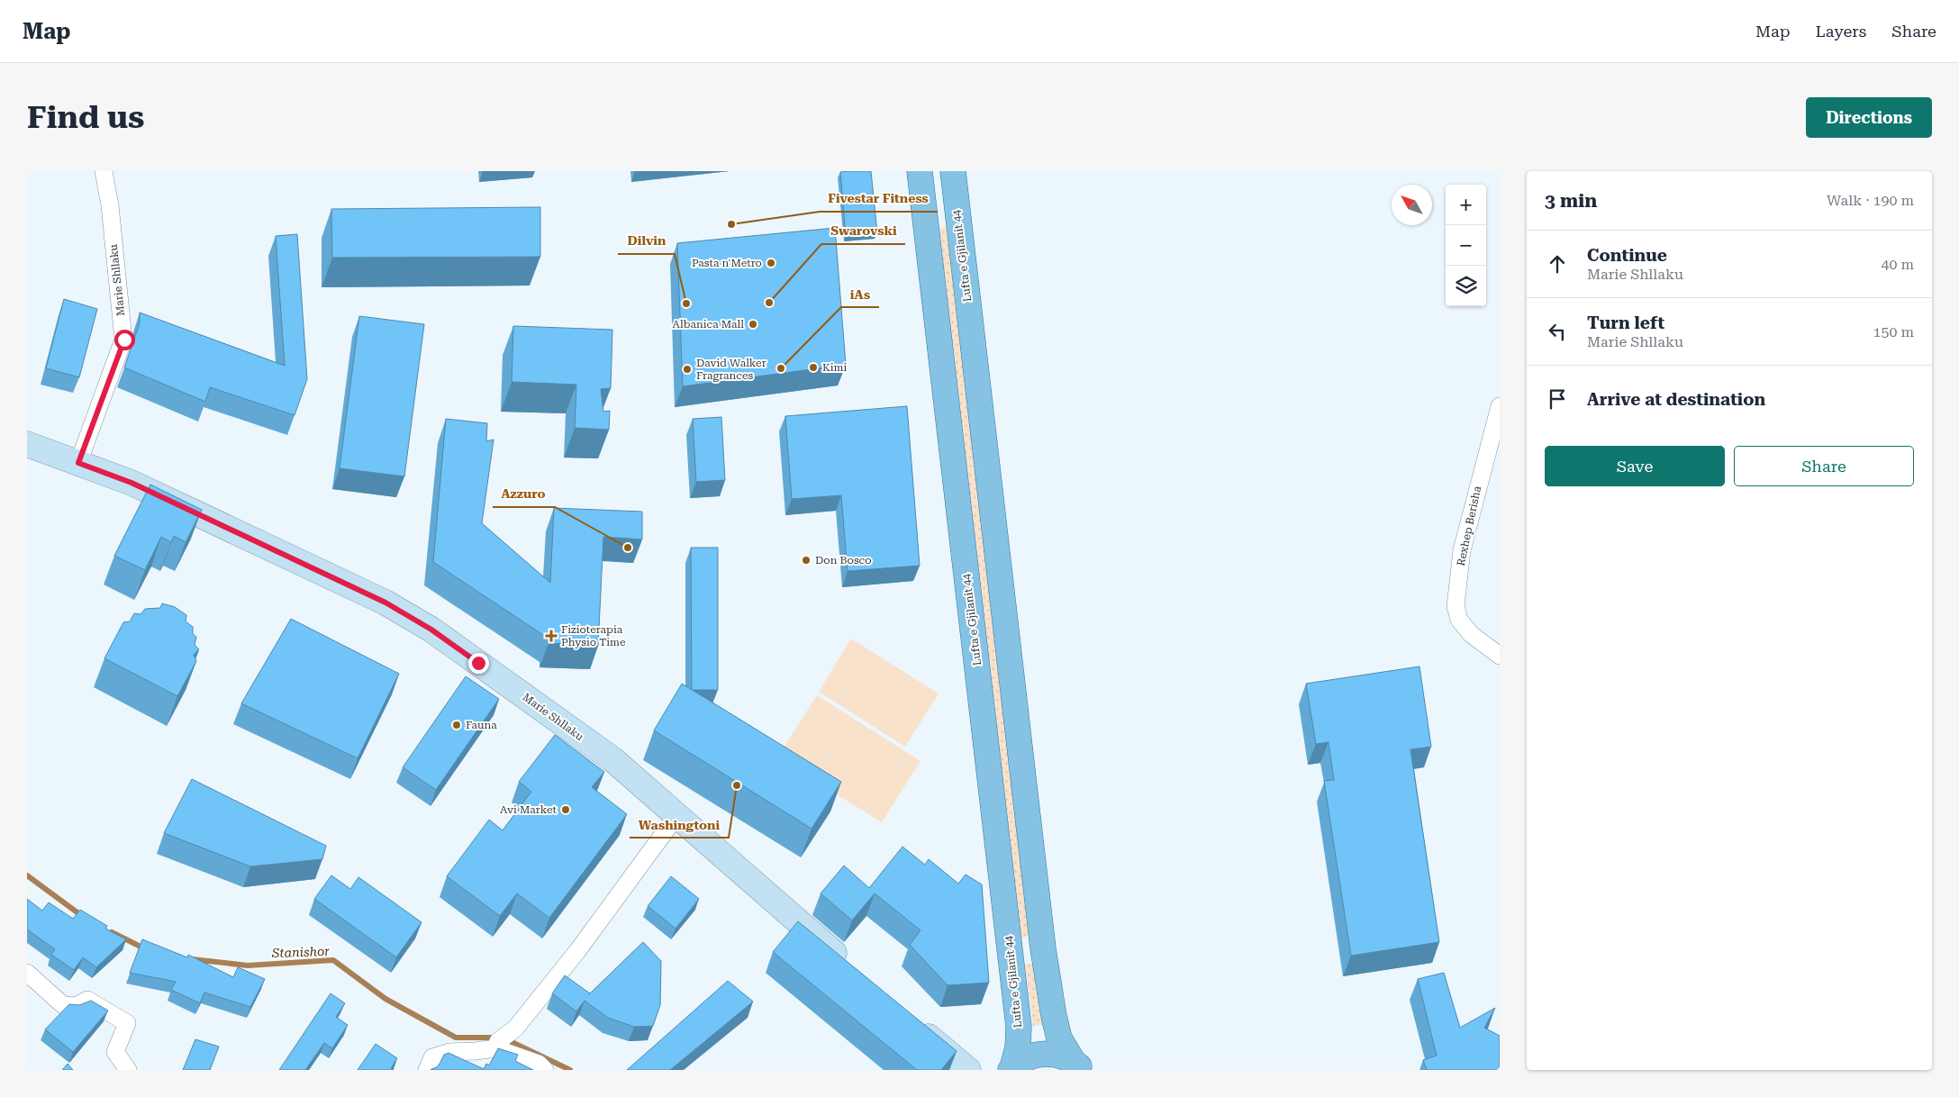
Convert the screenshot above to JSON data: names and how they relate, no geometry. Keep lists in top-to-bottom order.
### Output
{
  "streets": {
    "main road": ["Lufta e Gjilanit 44"],
    "street": ["Marie Shllaku", "Rexhep Berisha"]
  },
  "water": ["Stanishor"],
  "places": {
    "other": [
      "Fivestar Fitness",
      "Pasta n'Metro",
      "Swarovski",
      "Dilvin",
      "Albanica Mall",
      "Kimi",
      "iAs",
      "David Walker Fragrances",
      "Azzuro",
      "Don Bosco",
      "Fauna",
      "Washingtoni",
      "Avi Market"
    ],
    "health": ["Fizioterapia Physio Time"]
  },
  "north": "top left",
  "page": {
    "header": "Map",
    "nav": ["Map", "Layers", "Share"],
    "buttons": [
      "Directions",
      ["Save", "Share"]
    ],
    "title": "Find us",
    "heading": ["3 min", "Walk · 190 m"],
    "map_buttons": ["+", "−"],
    "list": [
      ["Continue", "Marie Shllaku", "40 m"],
      ["Turn left", "Marie Shllaku", "150 m"],
      "Arrive at destination"
    ]
  }
}
